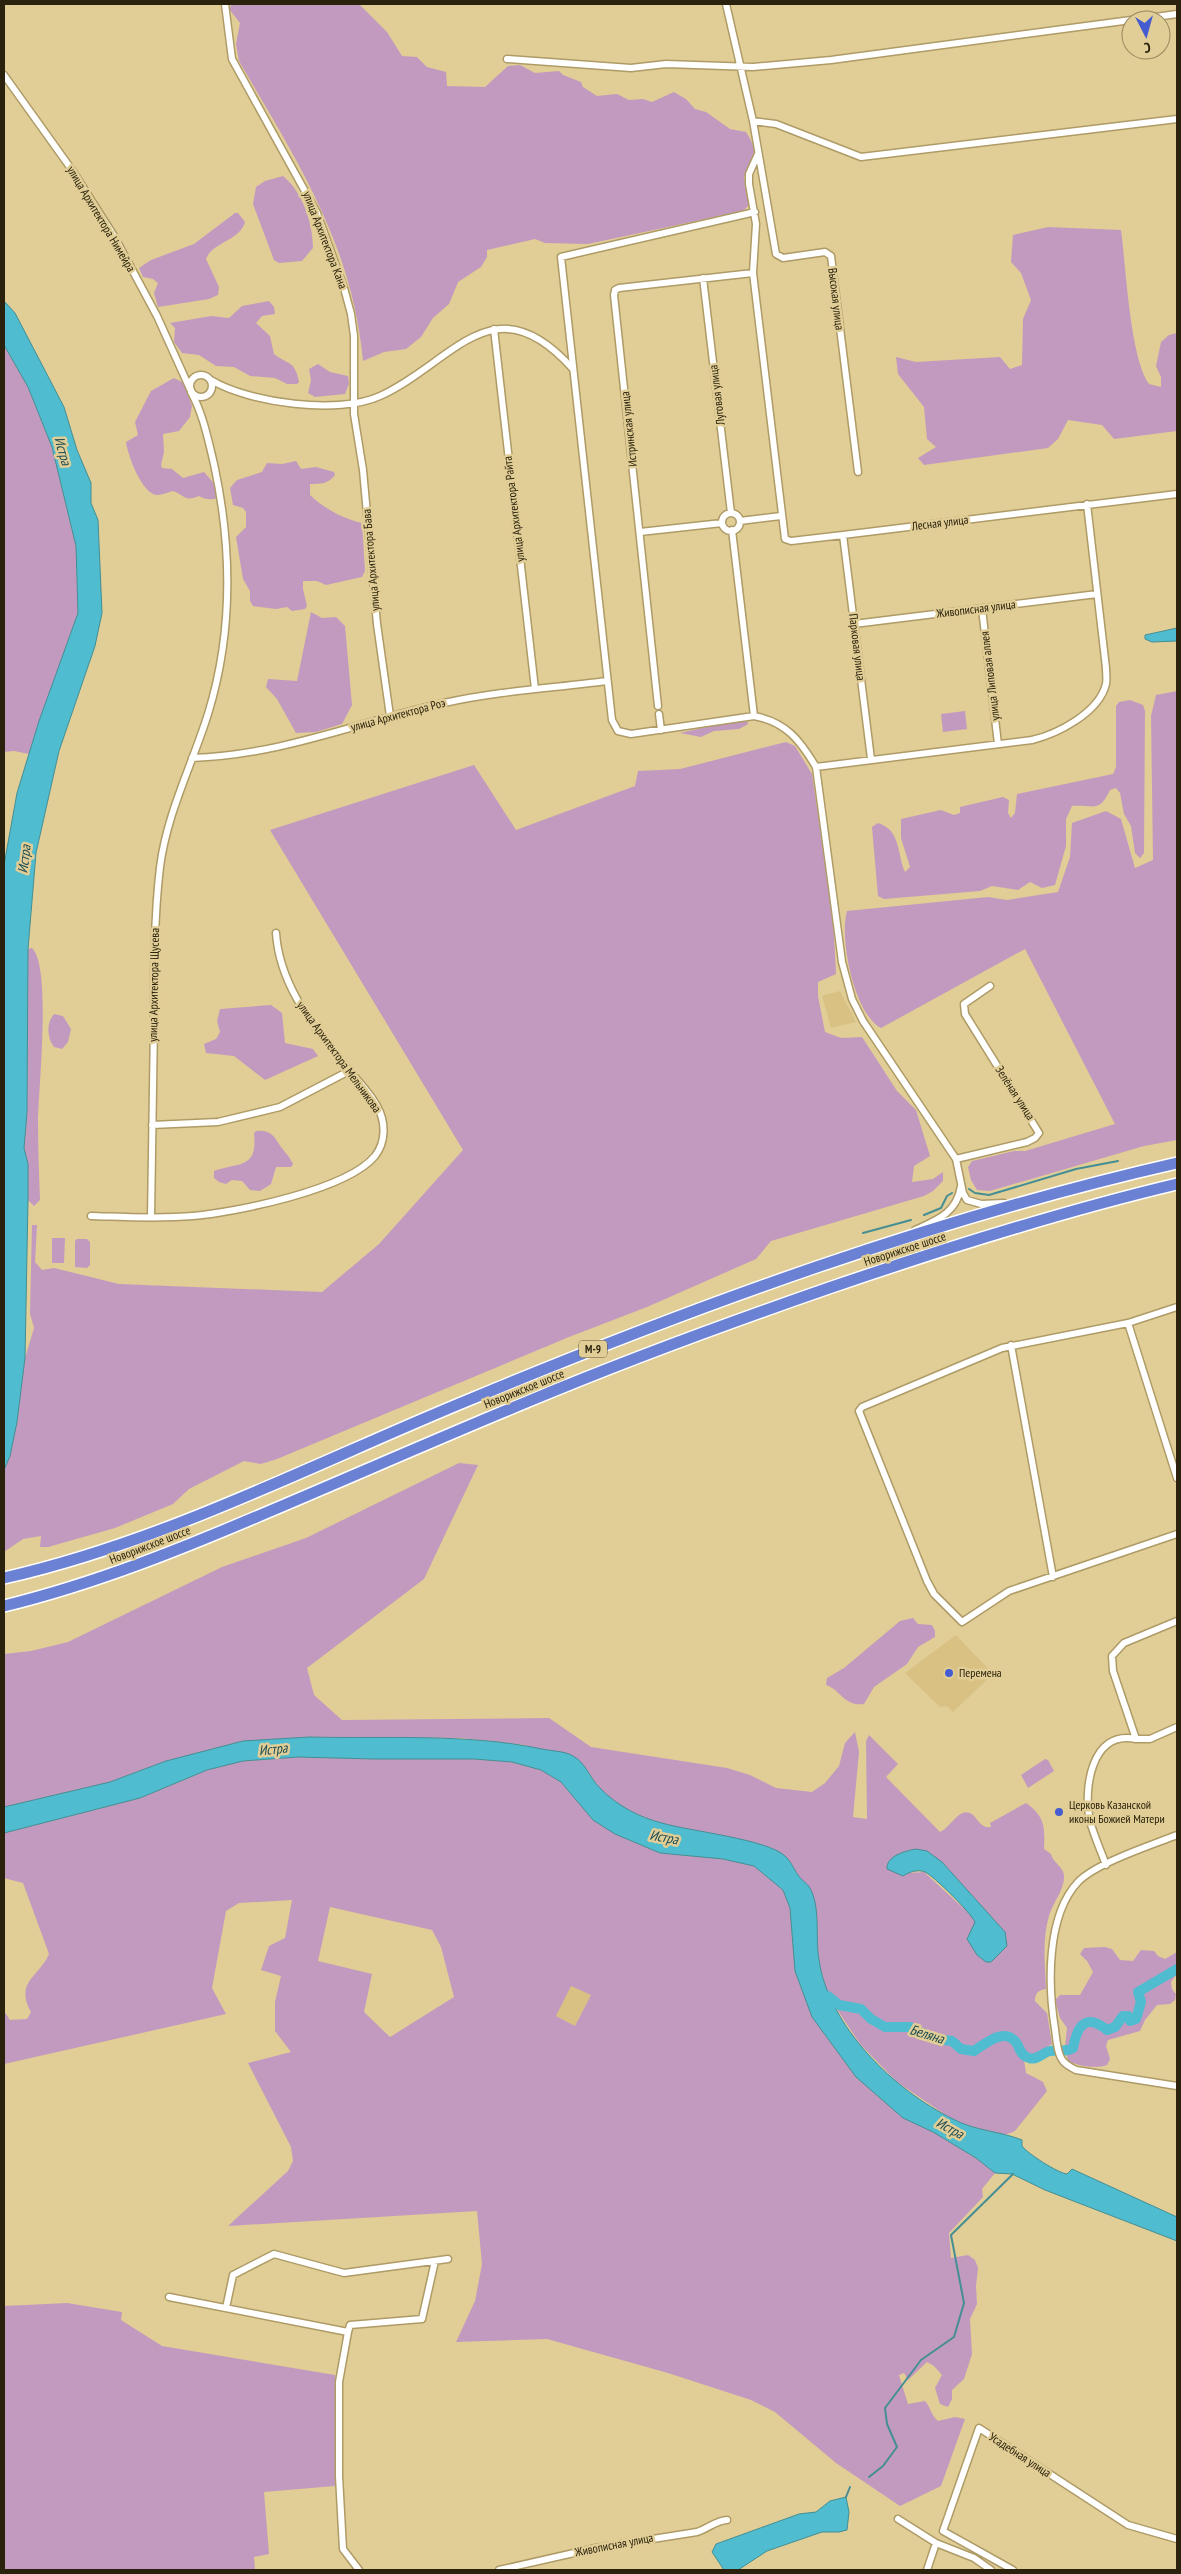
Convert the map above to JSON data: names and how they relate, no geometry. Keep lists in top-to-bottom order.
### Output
{
  "streets": {
    "highway": ["Новорижское шоссе", "М-9"],
    "street": [
      "улица Архитектора Нимейра",
      "улица Архитектора Кана",
      "Высокая улица",
      "Луговая улица",
      "Истринская улица",
      "улица Архитектора Райта",
      "Лесная улица",
      "улица Архитектора Бава",
      "Живописная улица",
      "Парковая улица",
      "улица Липовая аллея",
      "улица Архитектора Роэ",
      "улица Архитектора Щусева",
      "улица Архитектора Мельникова",
      "Зелёная улица",
      "Усадебная улица"
    ]
  },
  "crossings": [
    ["улица Архитектора Нимейра", "улица Архитектора Щусева"],
    ["улица Архитектора Кана", "улица Архитектора Бава"],
    ["Луговая улица", "Истринская улица"],
    ["улица Архитектора Райта", "улица Архитектора Роэ"],
    ["Лесная улица", "Парковая улица"],
    ["улица Архитектора Бава", "улица Архитектора Роэ"],
    ["Живописная улица", "Парковая улица"],
    ["Живописная улица", "улица Липовая аллея"],
    ["улица Архитектора Роэ", "улица Архитектора Щусева"],
    ["улица Архитектора Щусева", "улица Архитектора Мельникова"]
  ],
  "water": ["Истра", "Беляна"],
  "places": ["Перемена", "Церковь Казанской иконы Божией Матери"],
  "north": "bottom"
}
